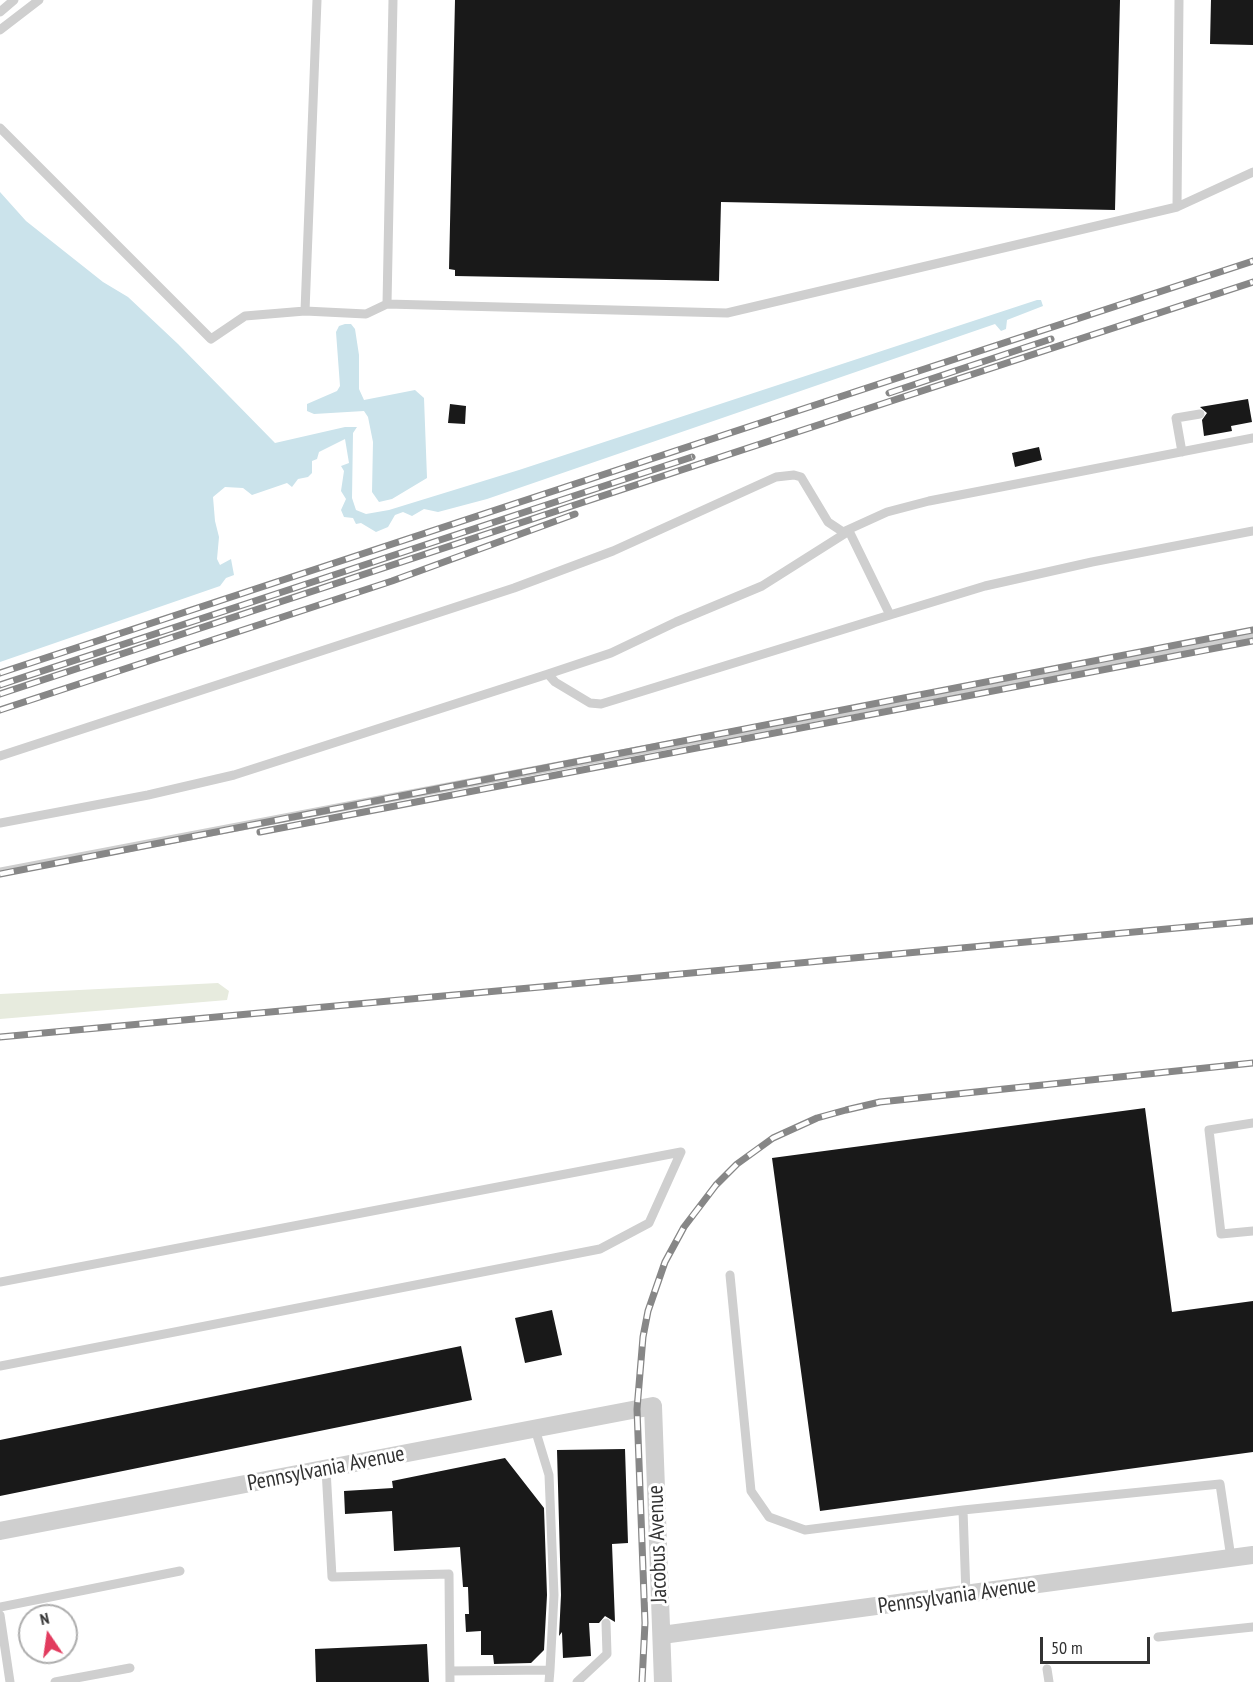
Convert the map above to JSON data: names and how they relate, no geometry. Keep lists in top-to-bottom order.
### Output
{
  "streets": {
    "street": ["Pennsylvania Avenue", "Jacobus Avenue"]
  },
  "crossings": [
    ["Pennsylvania Avenue", "Jacobus Avenue"]
  ],
  "scale_bar": "50 m",
  "north": "top"
}
